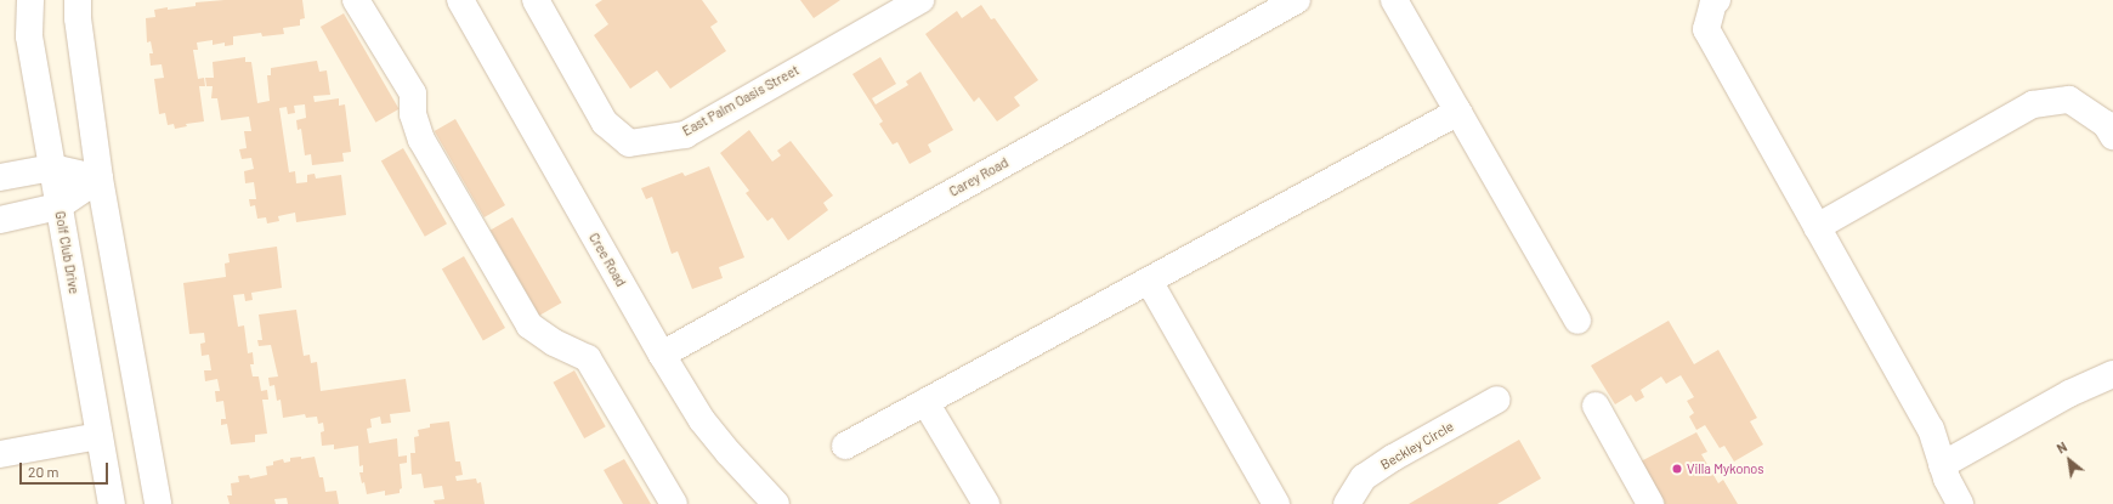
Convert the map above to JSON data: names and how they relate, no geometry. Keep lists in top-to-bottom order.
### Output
{
  "streets": {
    "street": [
      "East Palm Oasis Street",
      "Carey Road",
      "Golf Club Drive",
      "Cree Road",
      "Beckley Circle"
    ]
  },
  "crossings": [
    ["Carey Road", "Cree Road"]
  ],
  "places": ["Villa Mykonos"],
  "scale_bar": "20 m",
  "north": "top left"
}
